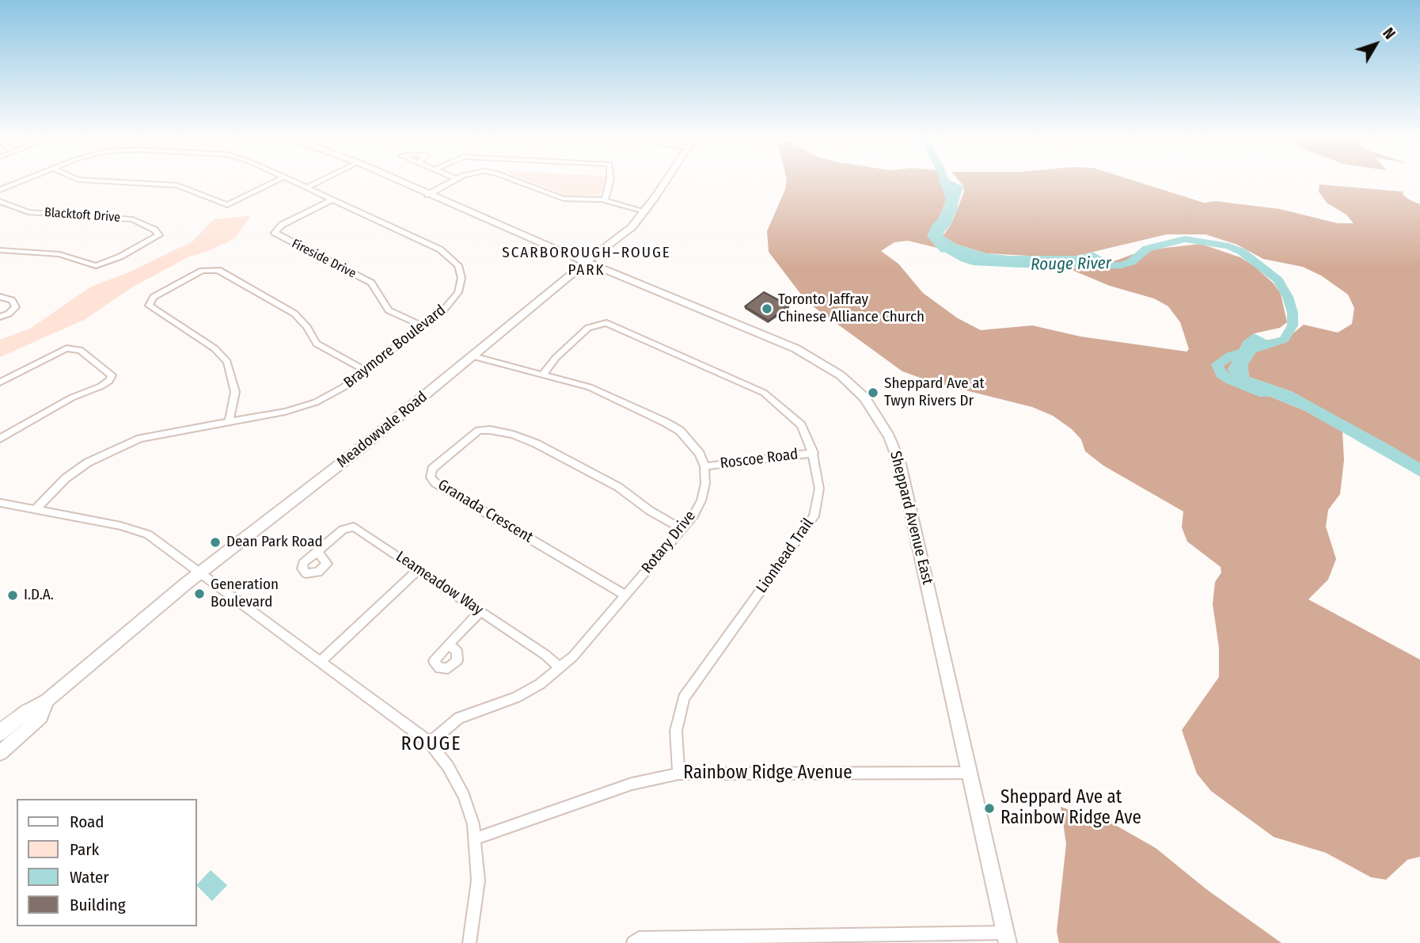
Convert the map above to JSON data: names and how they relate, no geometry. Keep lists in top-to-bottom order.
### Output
{
  "streets": {
    "main road": ["Meadowvale Road", "Sheppard Avenue East"],
    "street": [
      "Blacktoft Drive",
      "Fireside Drive",
      "Braymore Boulevard",
      "Roscoe Road",
      "Granada Crescent",
      "Rotary Drive",
      "Lionhead Trail",
      "Leameadow Way",
      "Rainbow Ridge Avenue"
    ]
  },
  "crossings": [
    ["Fireside Drive", "Braymore Boulevard"],
    ["Meadowvale Road", "Sheppard Avenue East"],
    ["Roscoe Road", "Rotary Drive"],
    ["Roscoe Road", "Lionhead Trail"],
    ["Granada Crescent", "Rotary Drive"],
    ["Sheppard Avenue East", "Rainbow Ridge Avenue"],
    ["Rotary Drive", "Leameadow Way"],
    ["Lionhead Trail", "Rainbow Ridge Avenue"]
  ],
  "districts": ["SCARBOROUGH–ROUGE PARK", "ROUGE"],
  "water": ["Rouge River"],
  "places": [
    "Toronto Jaffray Chinese Alliance Church",
    "Sheppard Ave at Twyn Rivers Dr",
    "Dean Park Road",
    "Generation Boulevard",
    "I.D.A.",
    "Sheppard Ave at Rainbow Ridge Ave"
  ],
  "legend": [
    "Road",
    "Park",
    "Water",
    "Building"
  ],
  "north": "top right"
}
